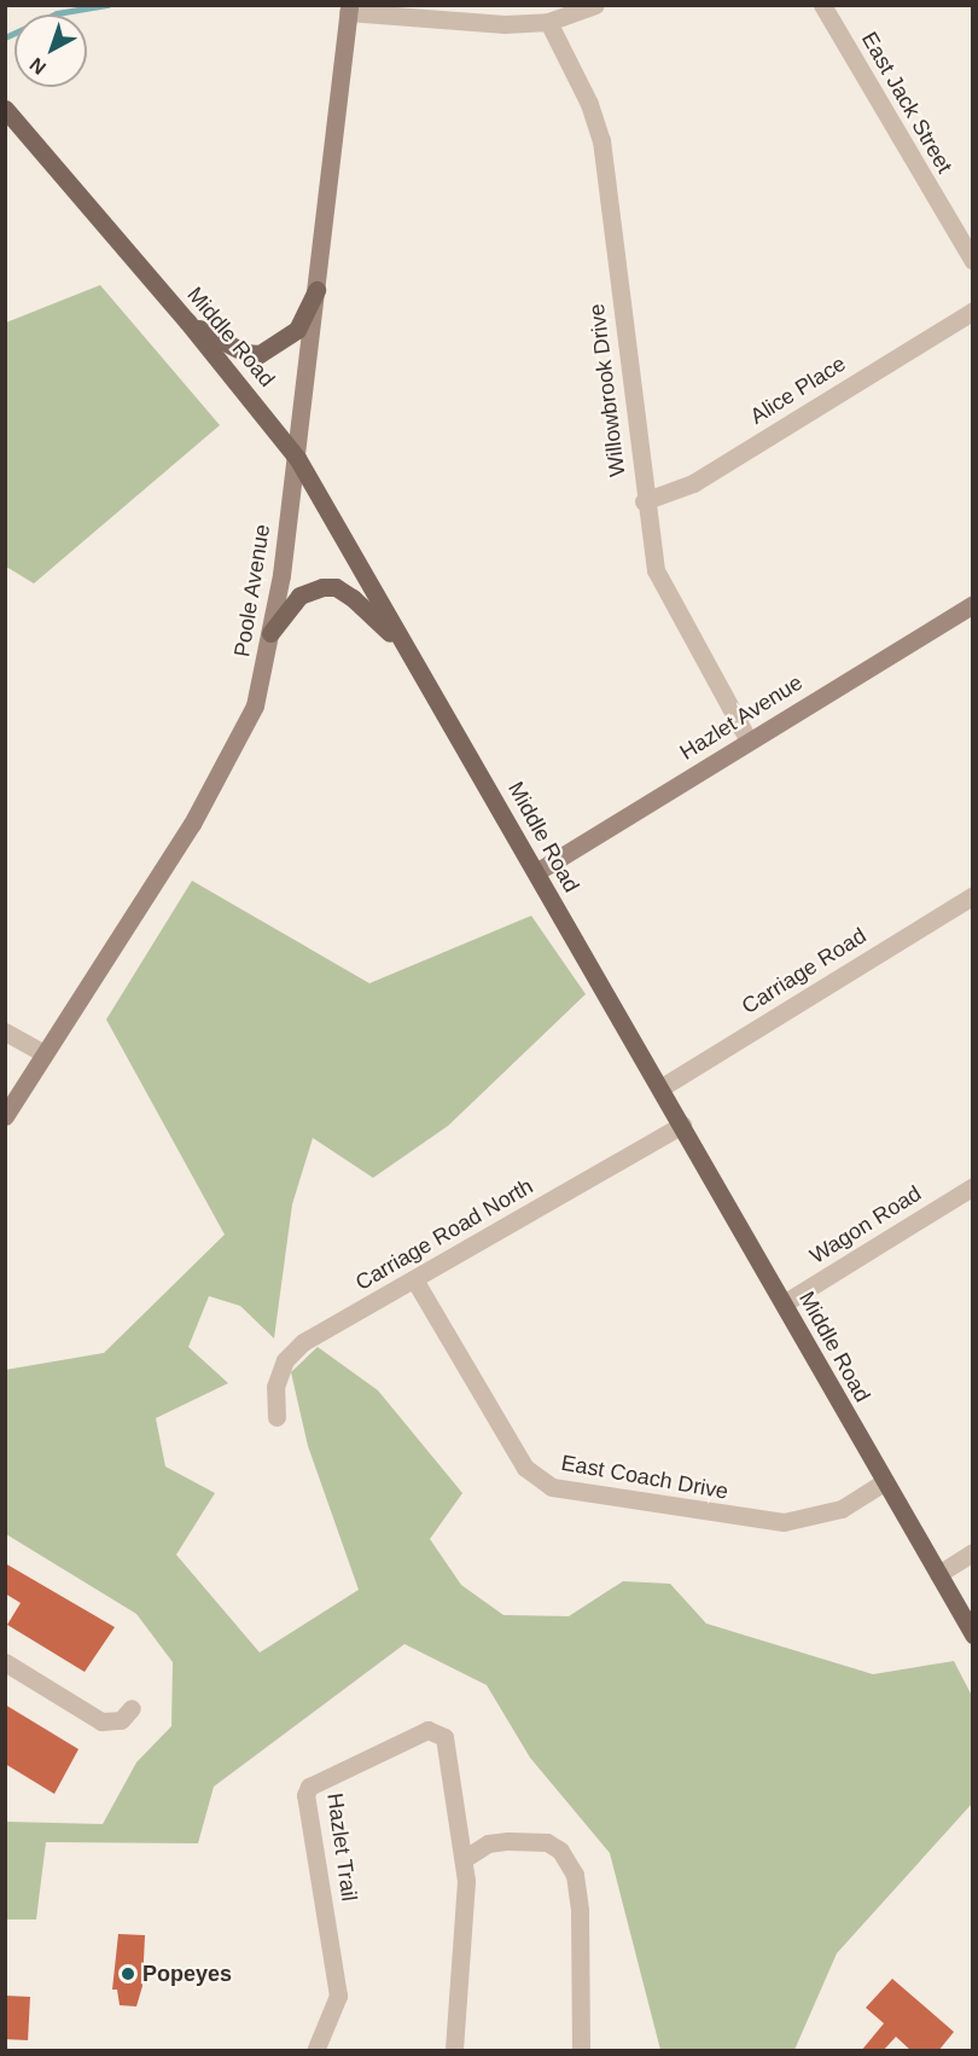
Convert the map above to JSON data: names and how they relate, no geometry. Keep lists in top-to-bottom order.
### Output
{
  "streets": {
    "main road": ["Middle Road"],
    "street": [
      "East Jack Street",
      "Willowbrook Drive",
      "Alice Place",
      "Poole Avenue",
      "Hazlet Avenue",
      "Carriage Road",
      "Wagon Road",
      "Carriage Road North",
      "East Coach Drive",
      "Hazlet Trail"
    ]
  },
  "crossings": [
    ["Middle Road", "Poole Avenue"],
    ["Middle Road", "Hazlet Avenue"],
    ["Middle Road", "Carriage Road"],
    ["Middle Road", "Wagon Road"],
    ["Middle Road", "Carriage Road North"],
    ["Middle Road", "East Coach Drive"],
    ["Willowbrook Drive", "Alice Place"],
    ["Willowbrook Drive", "Hazlet Avenue"],
    ["Carriage Road North", "East Coach Drive"]
  ],
  "places": ["Popeyes"],
  "north": "bottom left"
}
